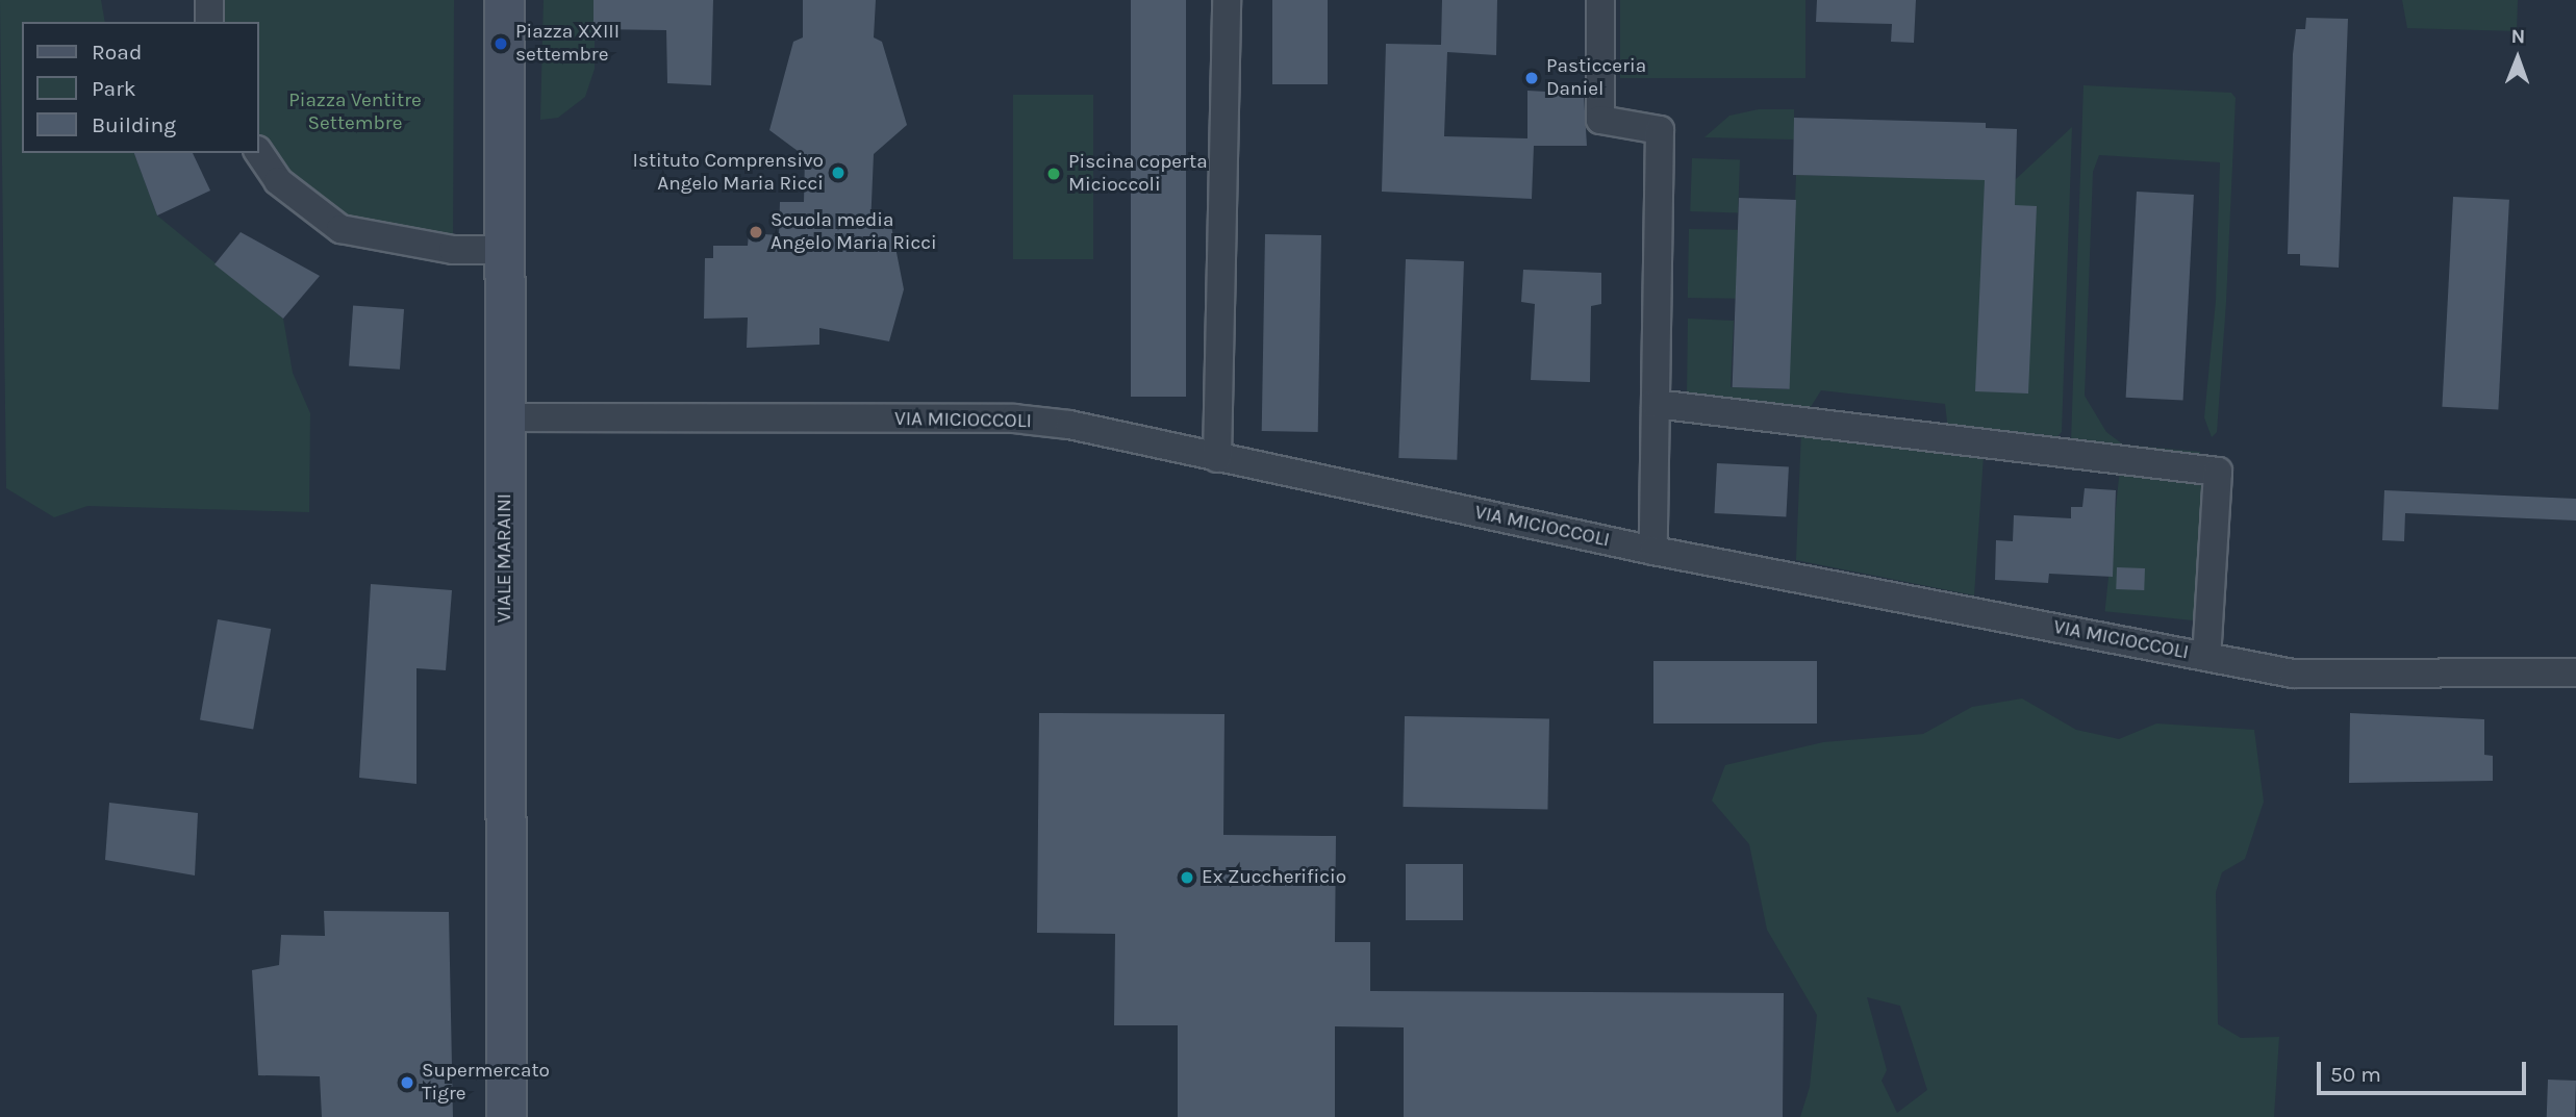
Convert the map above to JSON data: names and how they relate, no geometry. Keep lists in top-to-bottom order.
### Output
{
  "streets": {
    "main road": ["VIALE MARAINI"],
    "street": ["VIA MICIOCCOLI"]
  },
  "crossings": [
    ["VIA MICIOCCOLI", "VIALE MARAINI"]
  ],
  "parks": ["Piazza Ventitre Settembre"],
  "places": [
    "Piazza XXIII settembre",
    "Pasticceria Daniel",
    "Istituto Comprensivo Angelo Maria Ricci",
    "Piscina coperta Micioccoli",
    "Scuola media Angelo Maria Ricci",
    "Ex Zuccherificio",
    "Supermercato Tigre"
  ],
  "legend": ["Road", "Park", "Building"],
  "scale_bar": "50 m",
  "north": "top"
}
